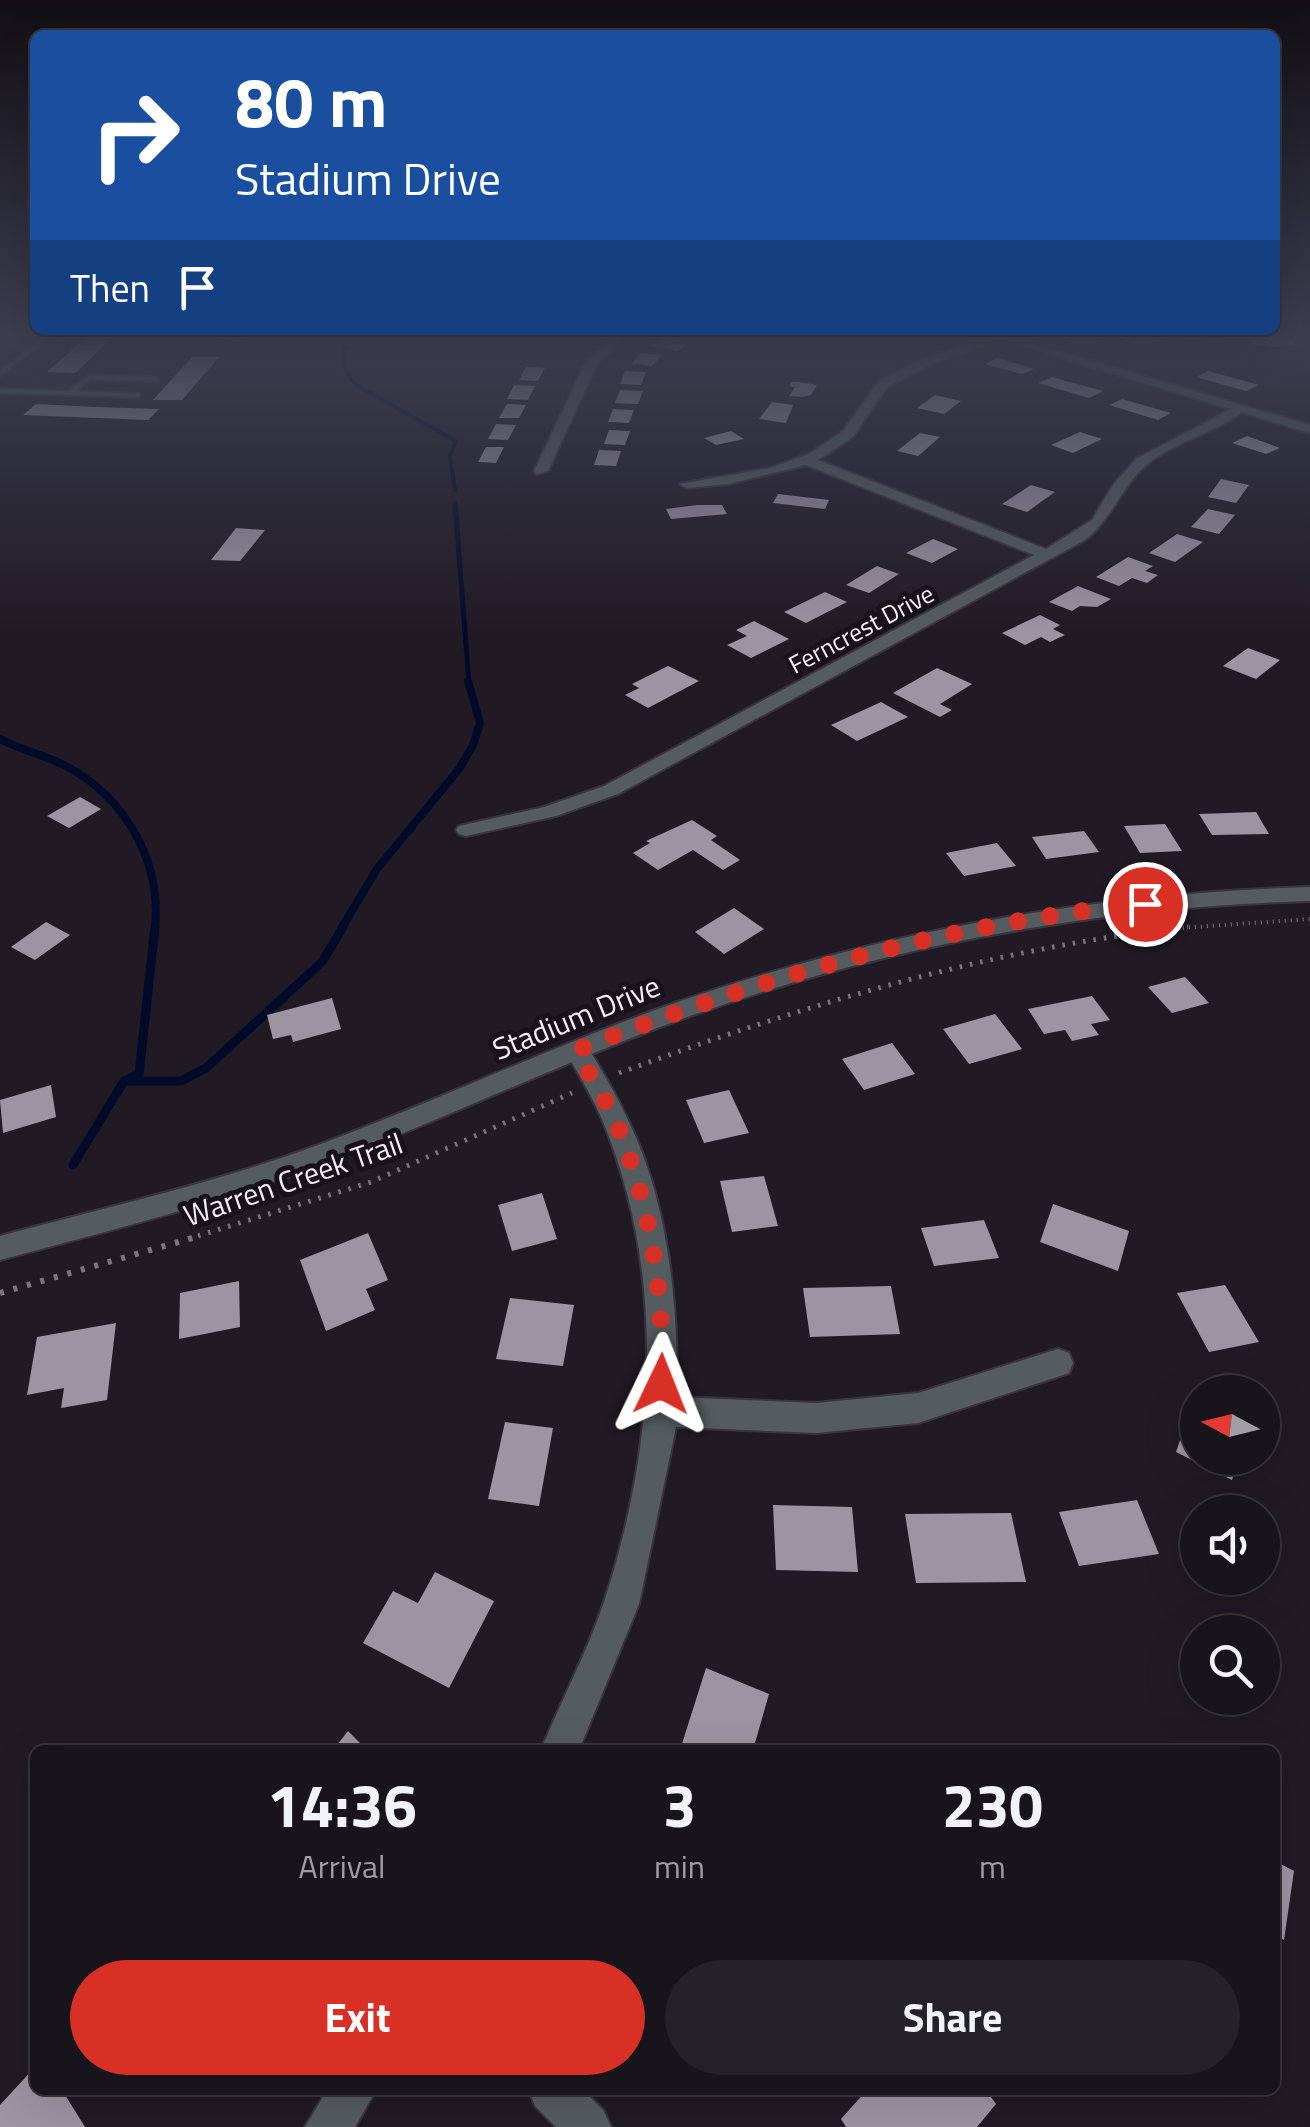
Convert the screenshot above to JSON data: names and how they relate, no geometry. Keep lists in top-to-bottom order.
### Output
{
  "streets": {
    "street": ["Ferncrest Drive", "Stadium Drive"],
    "path": ["Warren Creek Trail"]
  },
  "north": "left",
  "page": {
    "turn": ["80 m", "Stadium Drive"],
    "then": "Then",
    "eta": [
      "14:36",
      "Arrival",
      "3",
      "min",
      "230",
      "m"
    ],
    "buttons": ["Exit", "Share"]
  }
}
